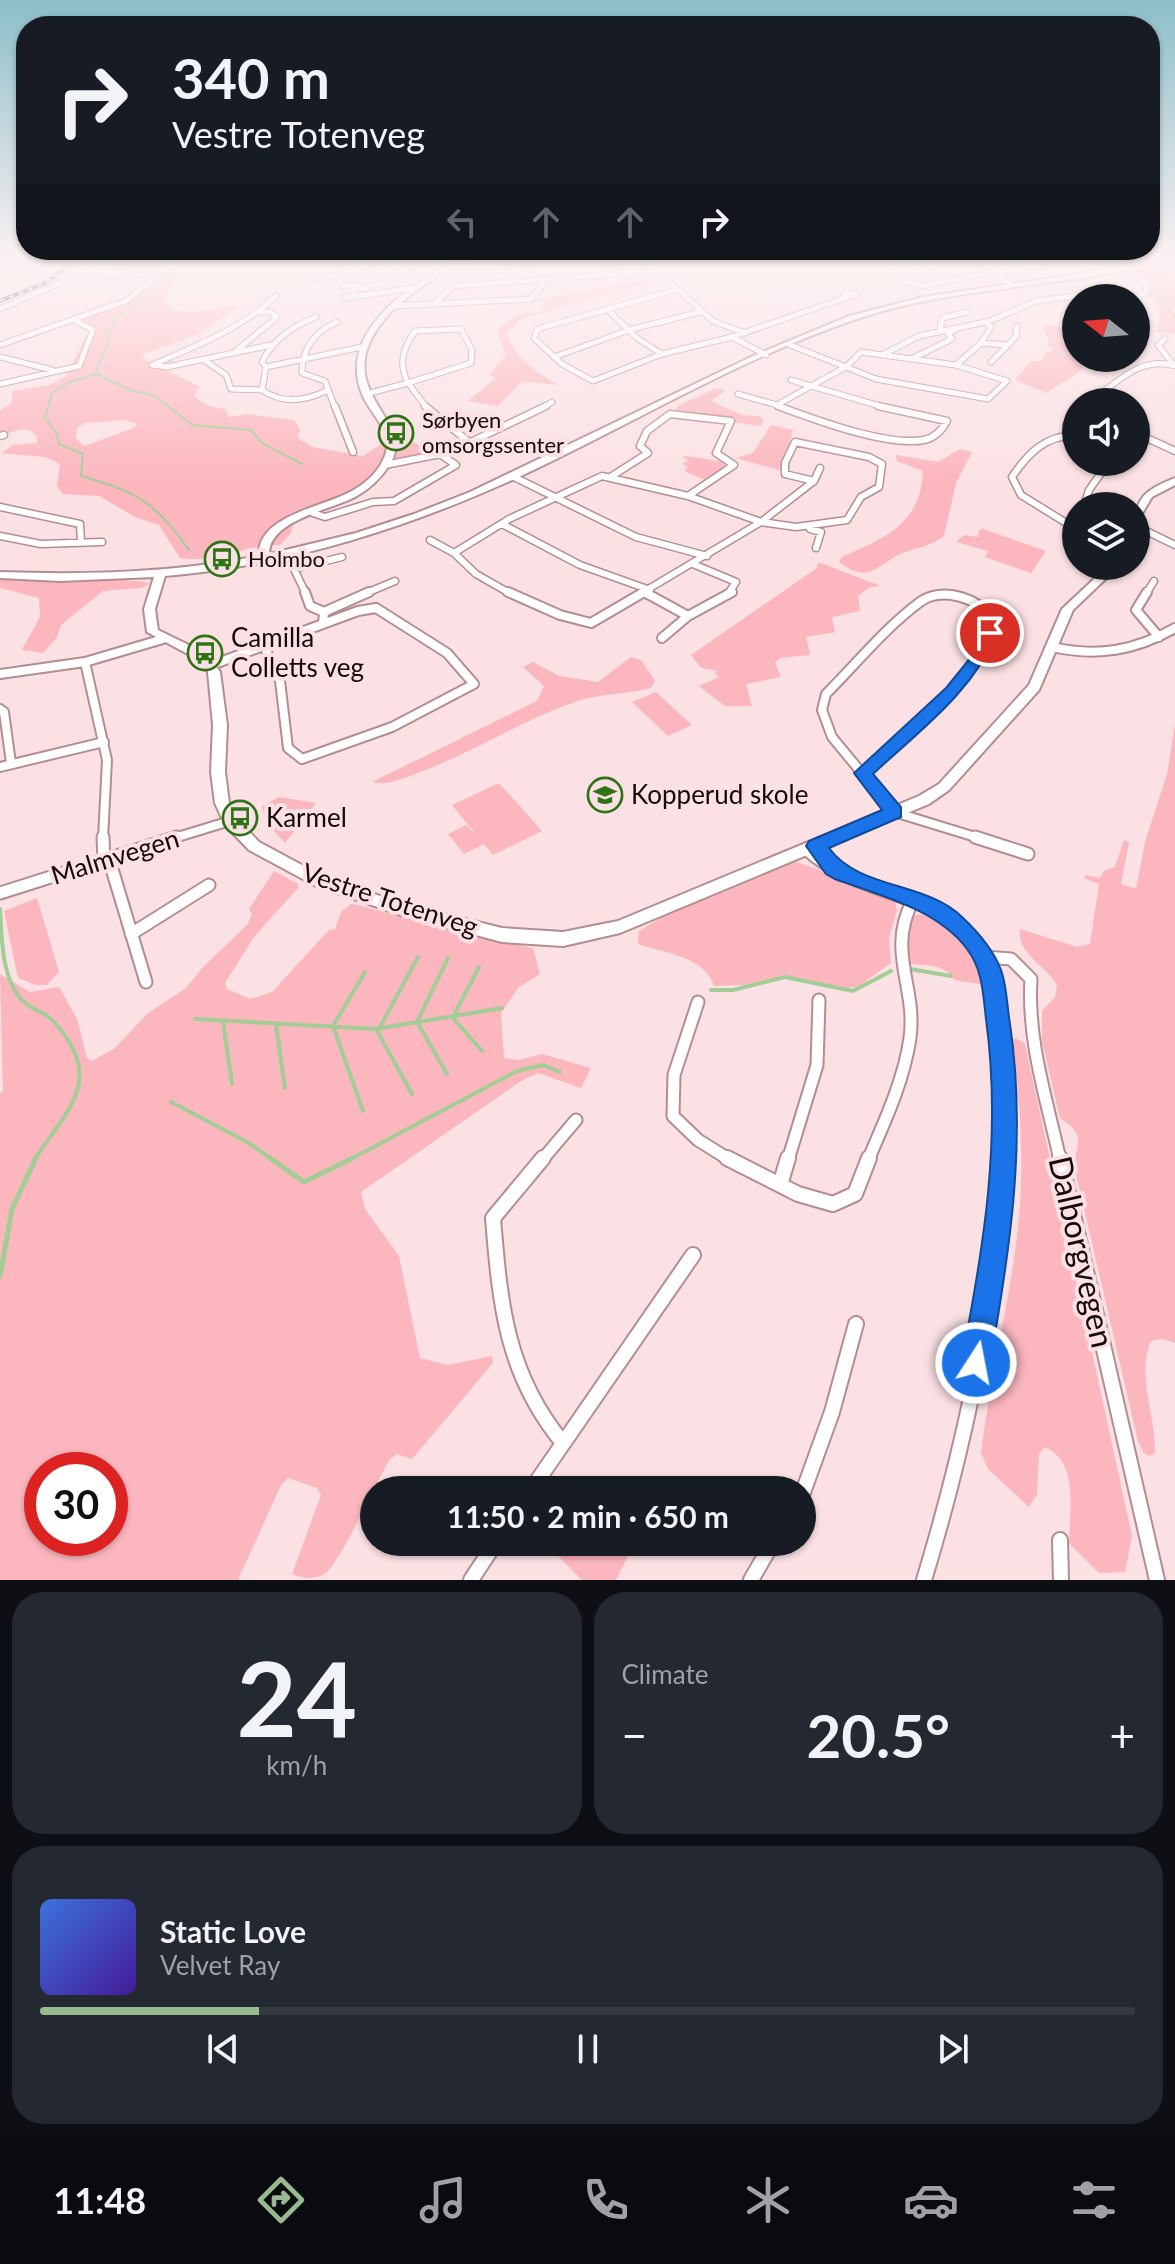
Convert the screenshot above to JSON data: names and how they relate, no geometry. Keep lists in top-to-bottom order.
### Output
{
  "streets": {
    "street": ["Malmvegen", "Vestre Totenveg", "Dalborgvegen"]
  },
  "crossings": [
    ["Malmvegen", "Vestre Totenveg"]
  ],
  "places": {
    "bus stop": [
      "Sørbyen omsorgssenter",
      "Holmbo",
      "Camilla Colletts veg",
      "Karmel"
    ],
    "school or university": ["Kopperud skole"]
  },
  "north": "left",
  "page": {
    "turn": ["340 m", "Vestre Totenveg"],
    "limit": "30",
    "trip": "11:50 · 2 min · 650 m",
    "tile": [
      ["24", "km/h"],
      "Climate"
    ],
    "heat": ["−", "20.5°", "+"],
    "song": ["Static Love", "Velvet Ray"],
    "tabs": "11:48"
  }
}
